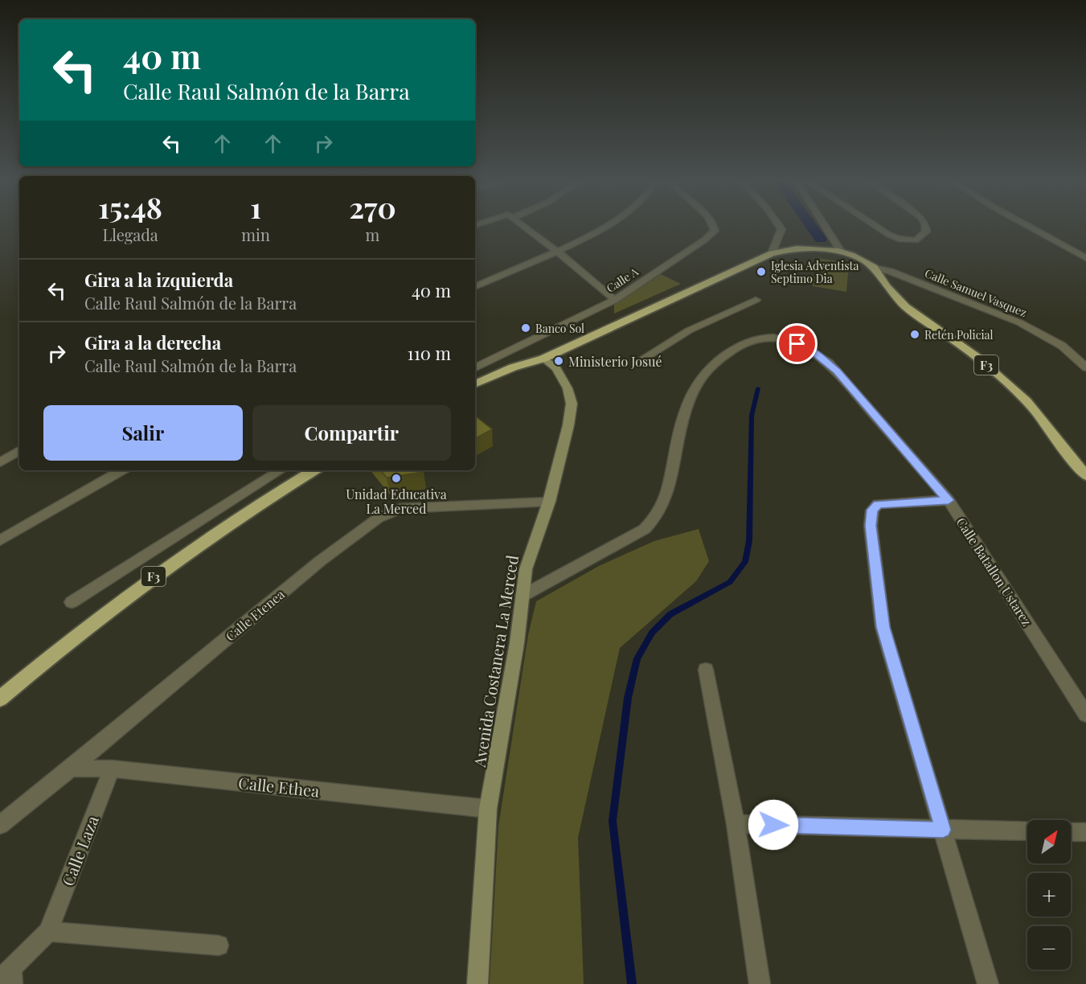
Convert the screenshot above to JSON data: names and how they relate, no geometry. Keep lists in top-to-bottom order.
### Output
{
  "streets": {
    "highway": ["F3"],
    "main road": ["Avenida Costanera La Merced"],
    "street": [
      "Calle A",
      "Calle Samuel Vasquez",
      "Calle Batallon Ustarez",
      "Calle Etenea",
      "Calle Ethea",
      "Calle Laza"
    ]
  },
  "crossings": [
    ["Calle Samuel Vasquez", "F3"],
    ["F3", "Avenida Costanera La Merced"],
    ["Calle Batallon Ustarez", "Avenida Costanera La Merced"],
    ["Calle Etenea", "Avenida Costanera La Merced"],
    ["Calle Etenea", "Calle Ethea"],
    ["Avenida Costanera La Merced", "Calle Ethea"],
    ["Calle Ethea", "Calle Laza"]
  ],
  "places": [
    "Iglesia Adventista Septimo Dia",
    "Banco Sol",
    "Retén Policial",
    "Ministerio Josué",
    "Unidad Educativa La Merced"
  ],
  "north": "top right",
  "page": {
    "turn": ["40 m", "Calle Raul Salmón de la Barra"],
    "eta": [
      "15:48",
      "Llegada",
      "1",
      "min",
      "270",
      "m"
    ],
    "list": [
      {
        "name": "Gira a la izquierda",
        "note": "Calle Raul Salmón de la Barra",
        "value": "40 m"
      },
      {
        "name": "Gira a la derecha",
        "note": "Calle Raul Salmón de la Barra",
        "value": "110 m"
      }
    ],
    "buttons": ["Salir", "Compartir"],
    "map_buttons": ["+", "−"]
  }
}
